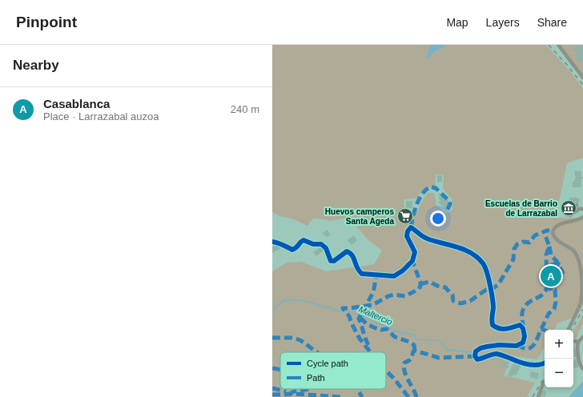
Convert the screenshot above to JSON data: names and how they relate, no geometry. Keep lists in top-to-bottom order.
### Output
{
  "water": ["Maltercio"],
  "places": {
    "museum": ["Escuelas de Barrio de Larrazabal"],
    "supermarket": ["Huevos camperos Santa Ageda"]
  },
  "legend": ["Cycle path", "Path"],
  "page": {
    "header": "Pinpoint",
    "nav": ["Map", "Layers", "Share"],
    "heading": "Nearby",
    "list": [
      {
        "mark": "A",
        "name": "Casablanca",
        "note": "Place · Larrazabal auzoa",
        "value": "240 m"
      }
    ],
    "pins": "A",
    "map_buttons": ["+", "−"]
  }
}
